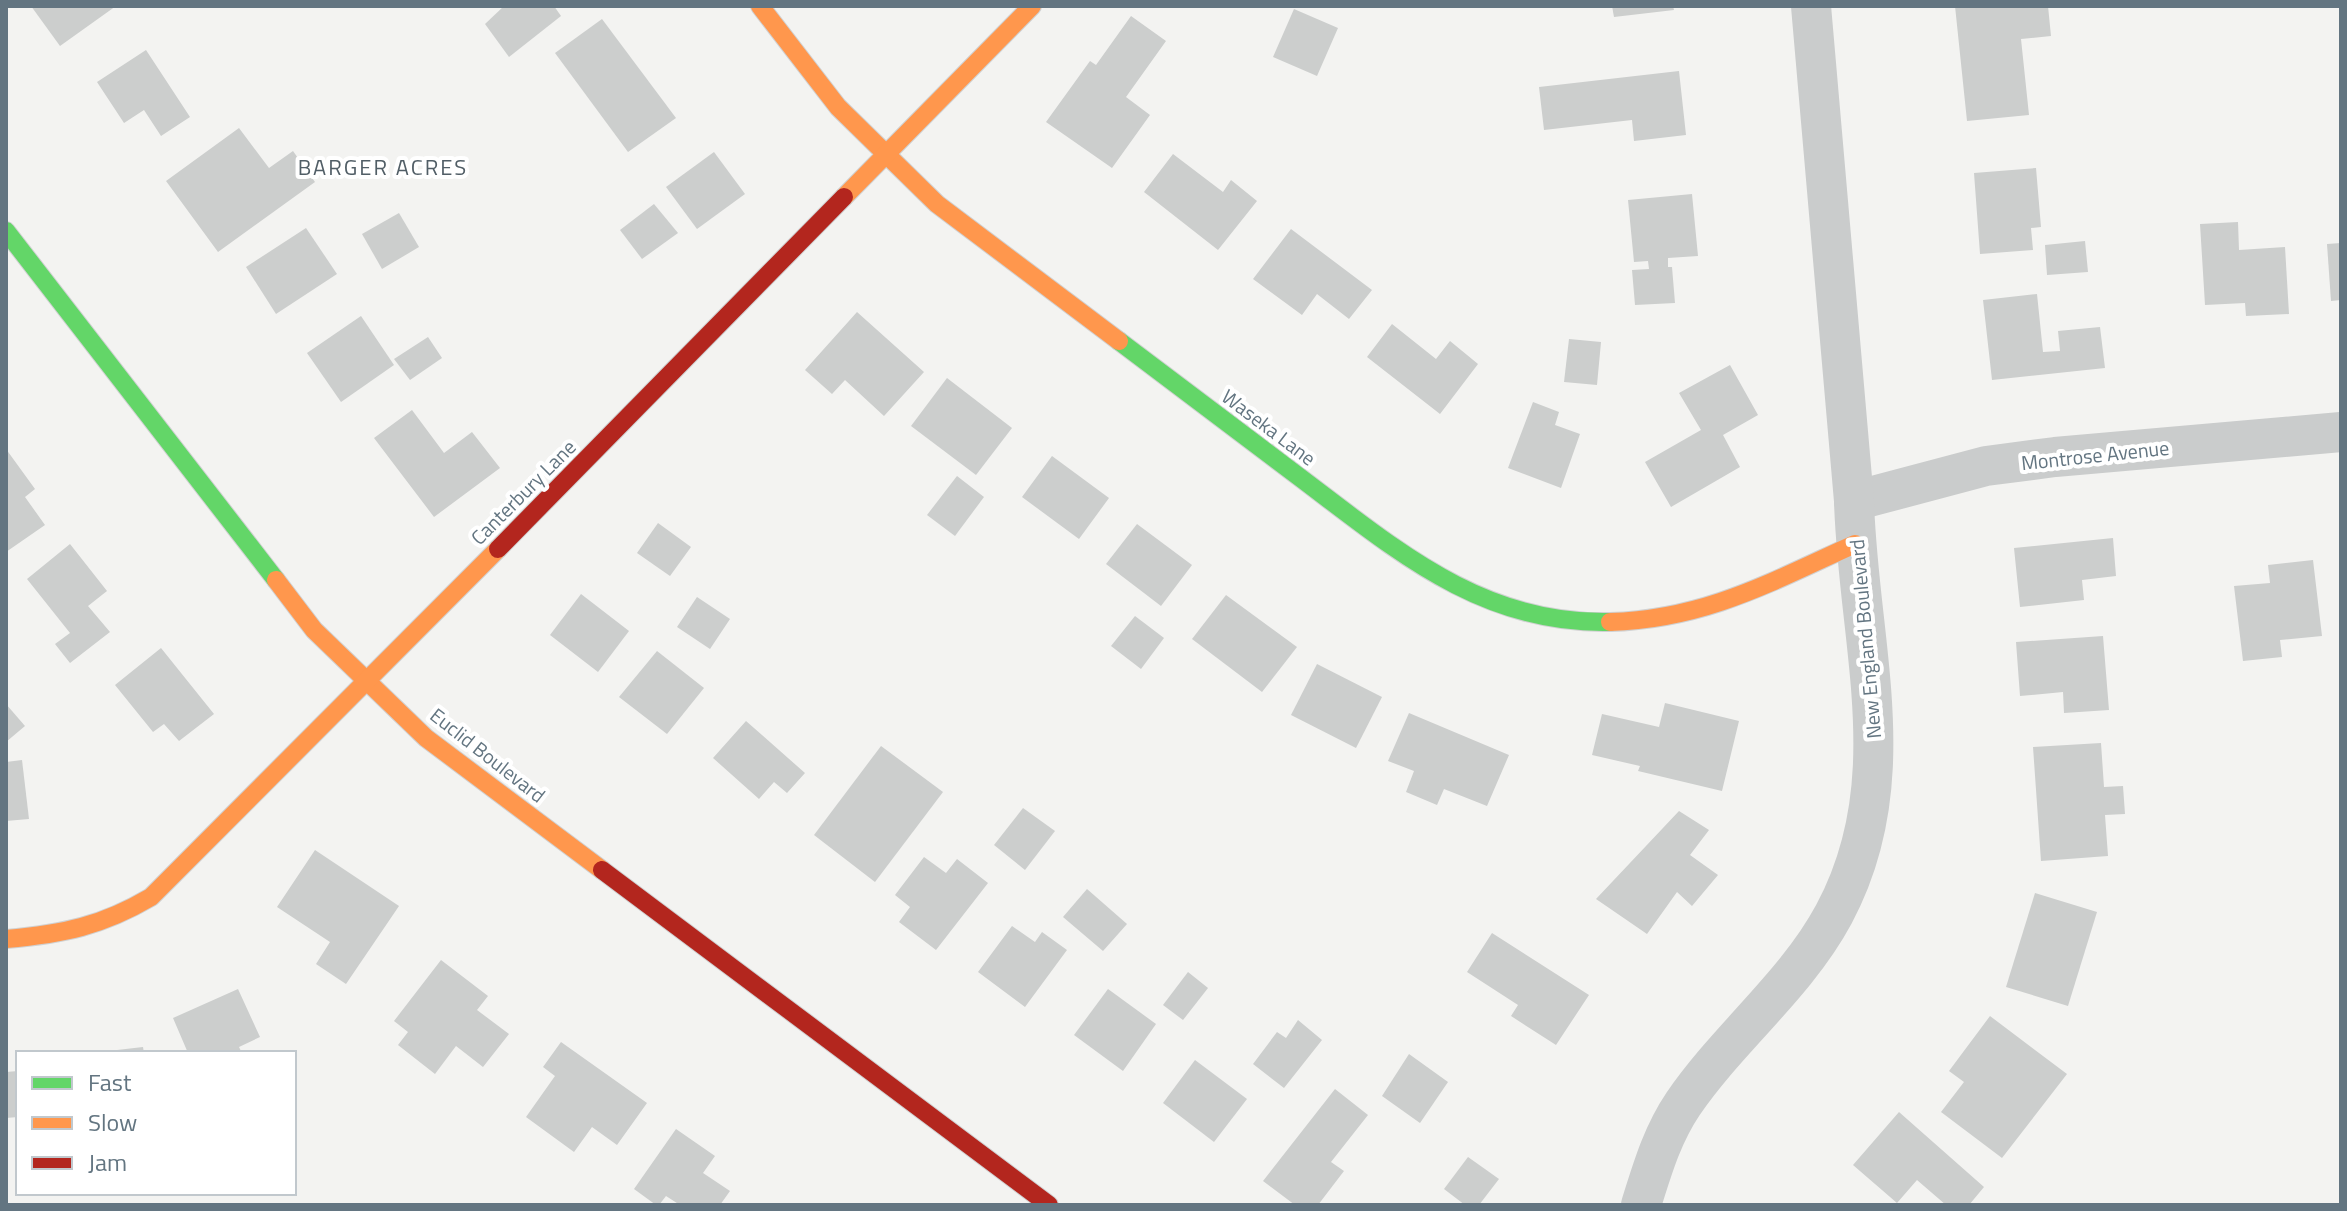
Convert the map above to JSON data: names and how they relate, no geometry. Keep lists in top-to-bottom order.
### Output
{
  "streets": {
    "street": [
      "Waseka Lane",
      "Montrose Avenue",
      "Canterbury Lane",
      "New England Boulevard",
      "Euclid Boulevard"
    ]
  },
  "crossings": [
    ["Waseka Lane", "Canterbury Lane"],
    ["Waseka Lane", "New England Boulevard"],
    ["Montrose Avenue", "New England Boulevard"],
    ["Canterbury Lane", "Euclid Boulevard"]
  ],
  "districts": ["BARGER ACRES"],
  "legend": ["Fast", "Slow", "Jam"]
}
